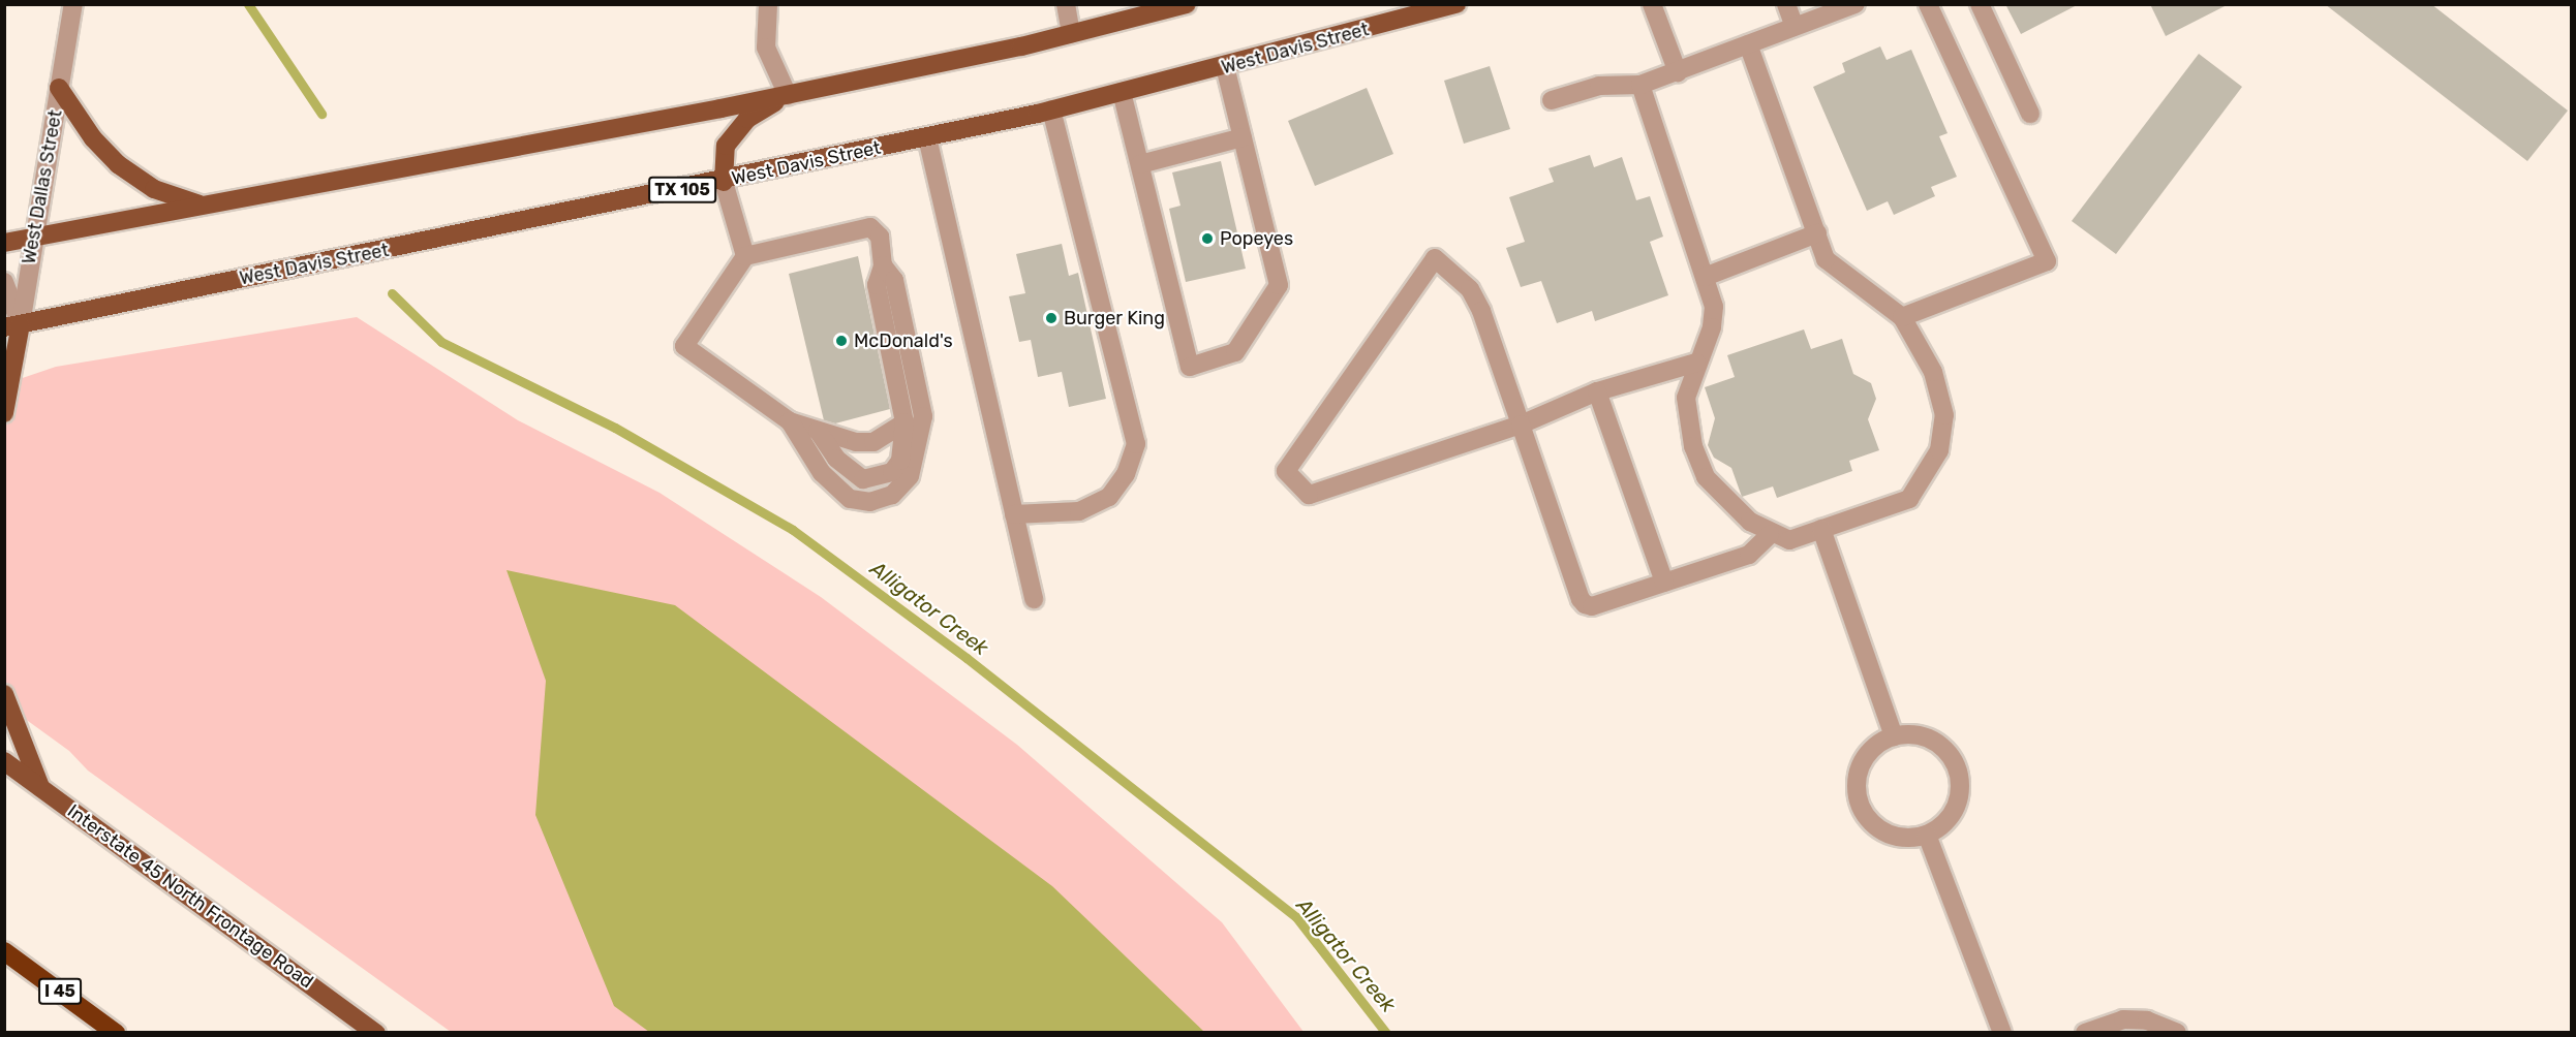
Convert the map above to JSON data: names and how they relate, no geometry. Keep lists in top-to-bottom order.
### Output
{
  "streets": {
    "highway": ["I 45"],
    "main road": ["West Davis Street", "TX 105", "Interstate 45 North Frontage Road"],
    "street": ["West Dallas Street"]
  },
  "crossings": [
    ["West Davis Street", "West Dallas Street"]
  ],
  "water": ["Alligator Creek"],
  "places": ["Popeyes", "Burger King", "McDonald's"]
}
